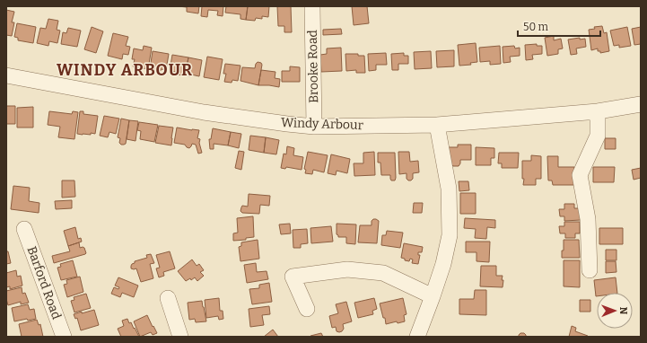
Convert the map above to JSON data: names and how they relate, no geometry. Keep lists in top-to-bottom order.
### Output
{
  "streets": {
    "street": ["Brooke Road", "Windy Arbour", "Barford Road"]
  },
  "crossings": [
    ["Brooke Road", "Windy Arbour"]
  ],
  "districts": ["WINDY ARBOUR"],
  "scale_bar": "50 m",
  "north": "right"
}
